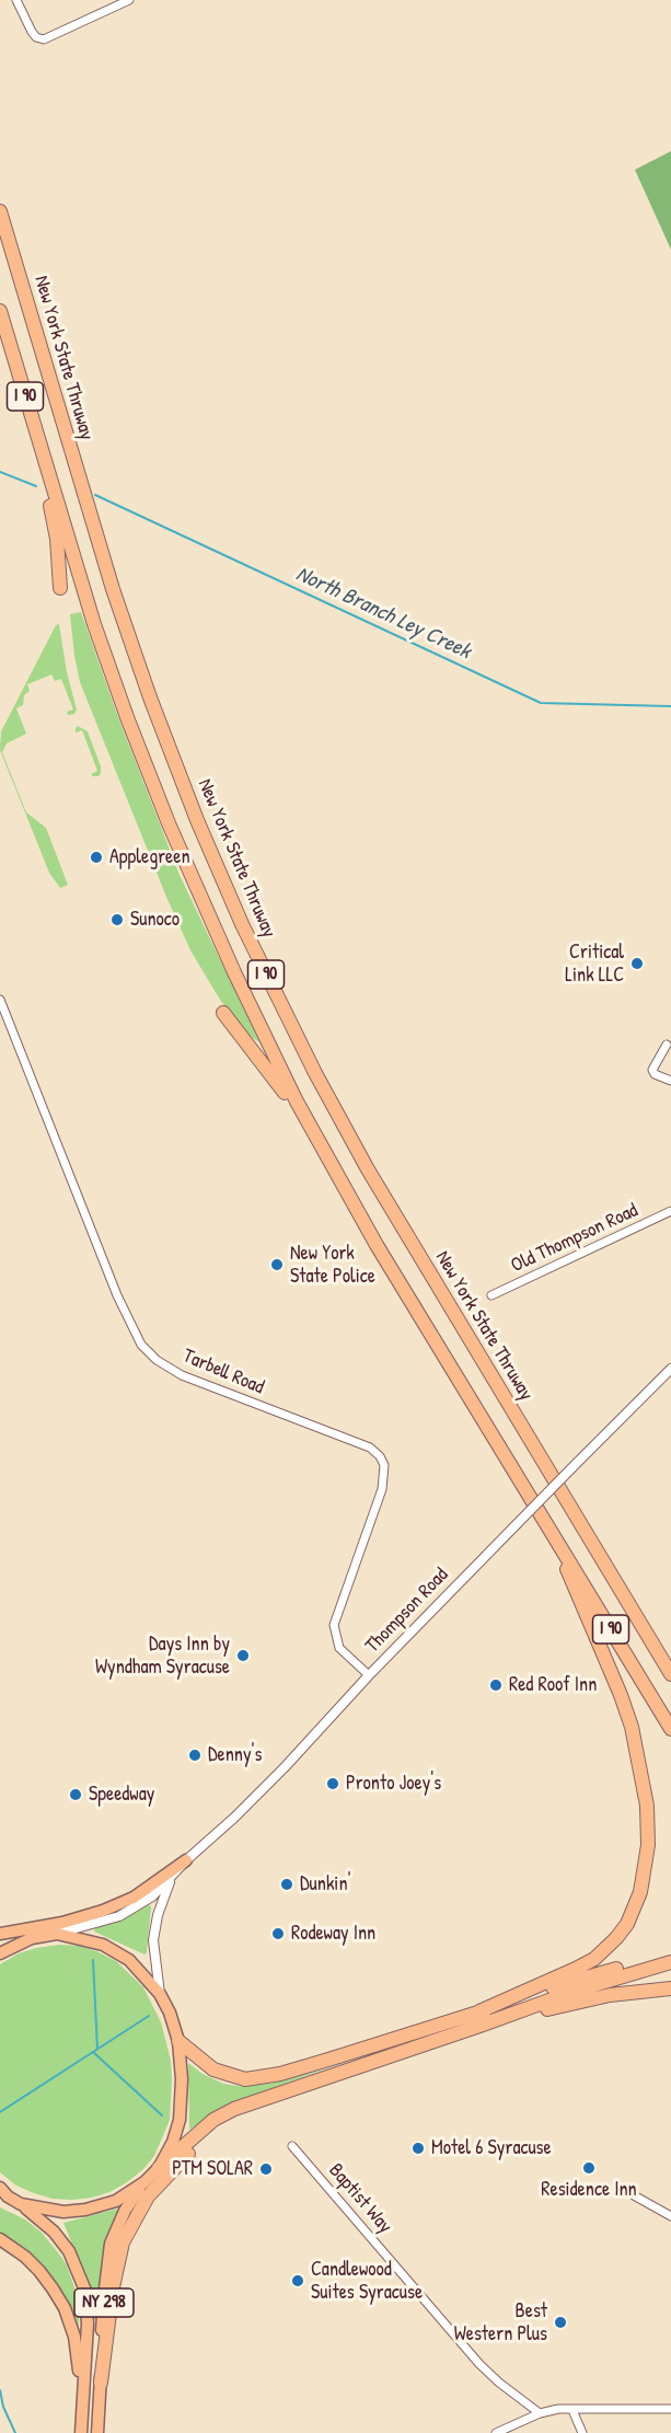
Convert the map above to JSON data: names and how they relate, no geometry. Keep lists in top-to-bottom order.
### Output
{
  "streets": {
    "highway": ["New York State Thruway", "I 90"],
    "main road": ["NY 298"],
    "street": [
      "Old Thompson Road",
      "Tarbell Road",
      "Thompson Road",
      "Baptist Way"
    ]
  },
  "crossings": [
    ["Tarbell Road", "Thompson Road"],
    ["Thompson Road", "NY 298"]
  ],
  "water": ["North Branch Ley Creek"],
  "places": [
    "Applegreen",
    "Sunoco",
    "Critical Link LLC",
    "New York State Police",
    "Days Inn by Wyndham Syracuse",
    "Red Roof Inn",
    "Denny's",
    "Pronto Joey's",
    "Speedway",
    "Dunkin'",
    "Rodeway Inn",
    "Motel 6 Syracuse",
    "Residence Inn",
    "PTM SOLAR",
    "Candlewood Suites Syracuse",
    "Best Western Plus"
  ]
}
